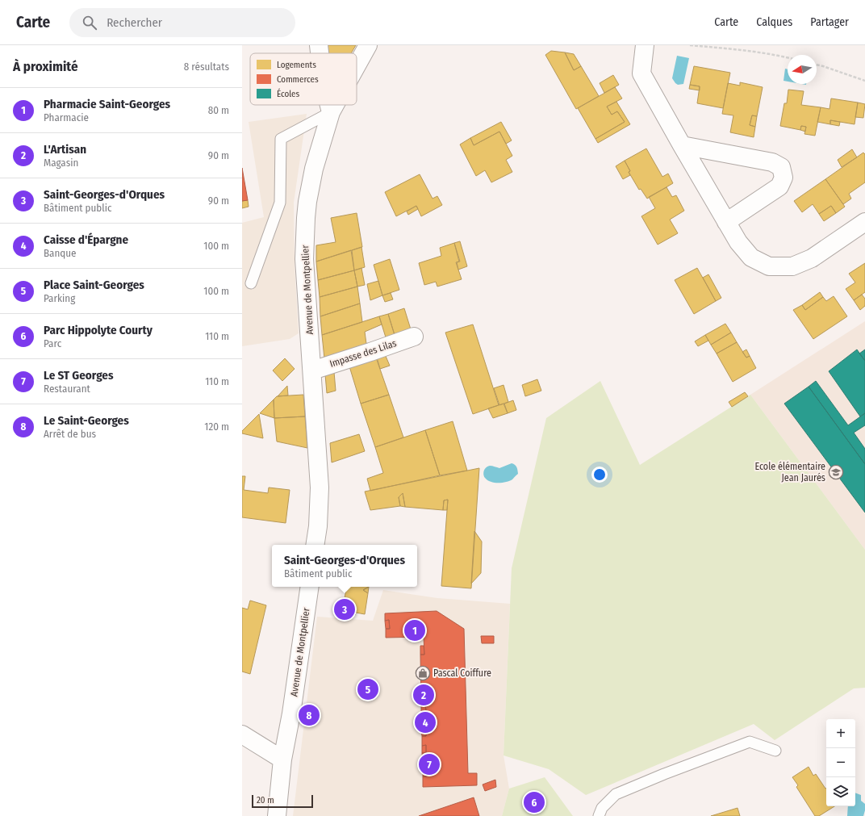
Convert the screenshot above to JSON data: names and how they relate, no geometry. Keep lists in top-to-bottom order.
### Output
{
  "streets": {
    "street": ["Avenue de Montpellier", "Impasse des Lilas"]
  },
  "crossings": [
    ["Avenue de Montpellier", "Impasse des Lilas"]
  ],
  "places": {
    "school or university": ["Ecole élémentaire Jean Jaurés"],
    "shop": ["Pascal Coiffure"]
  },
  "legend": ["Logements", "Commerces", "Écoles"],
  "scale_bar": "20 m",
  "north": "left",
  "page": {
    "header": "Carte",
    "search": "Rechercher",
    "nav": ["Carte", "Calques", "Partager"],
    "heading": ["À proximité", "8 résultats"],
    "list": [
      {
        "mark": "1",
        "name": "Pharmacie Saint-Georges",
        "note": "Pharmacie",
        "value": "80 m"
      },
      {
        "mark": "2",
        "name": "L'Artisan",
        "note": "Magasin",
        "value": "90 m"
      },
      {
        "mark": "3",
        "name": "Saint-Georges-d'Orques",
        "note": "Bâtiment public",
        "value": "90 m"
      },
      {
        "mark": "4",
        "name": "Caisse d'Épargne",
        "note": "Banque",
        "value": "100 m"
      },
      {
        "mark": "5",
        "name": "Place Saint-Georges",
        "note": "Parking",
        "value": "100 m"
      },
      {
        "mark": "6",
        "name": "Parc Hippolyte Courty",
        "note": "Parc",
        "value": "110 m"
      },
      {
        "mark": "7",
        "name": "Le ST Georges",
        "note": "Restaurant",
        "value": "110 m"
      },
      {
        "mark": "8",
        "name": "Le Saint-Georges",
        "note": "Arrêt de bus",
        "value": "120 m"
      }
    ],
    "popup": ["Saint-Georges-d'Orques", "Bâtiment public"],
    "pins": [
      "3",
      "1",
      "5",
      "2",
      "8",
      "4",
      "7",
      "6"
    ],
    "map_buttons": ["+", "−"],
    "scale": "20 m"
  }
}
